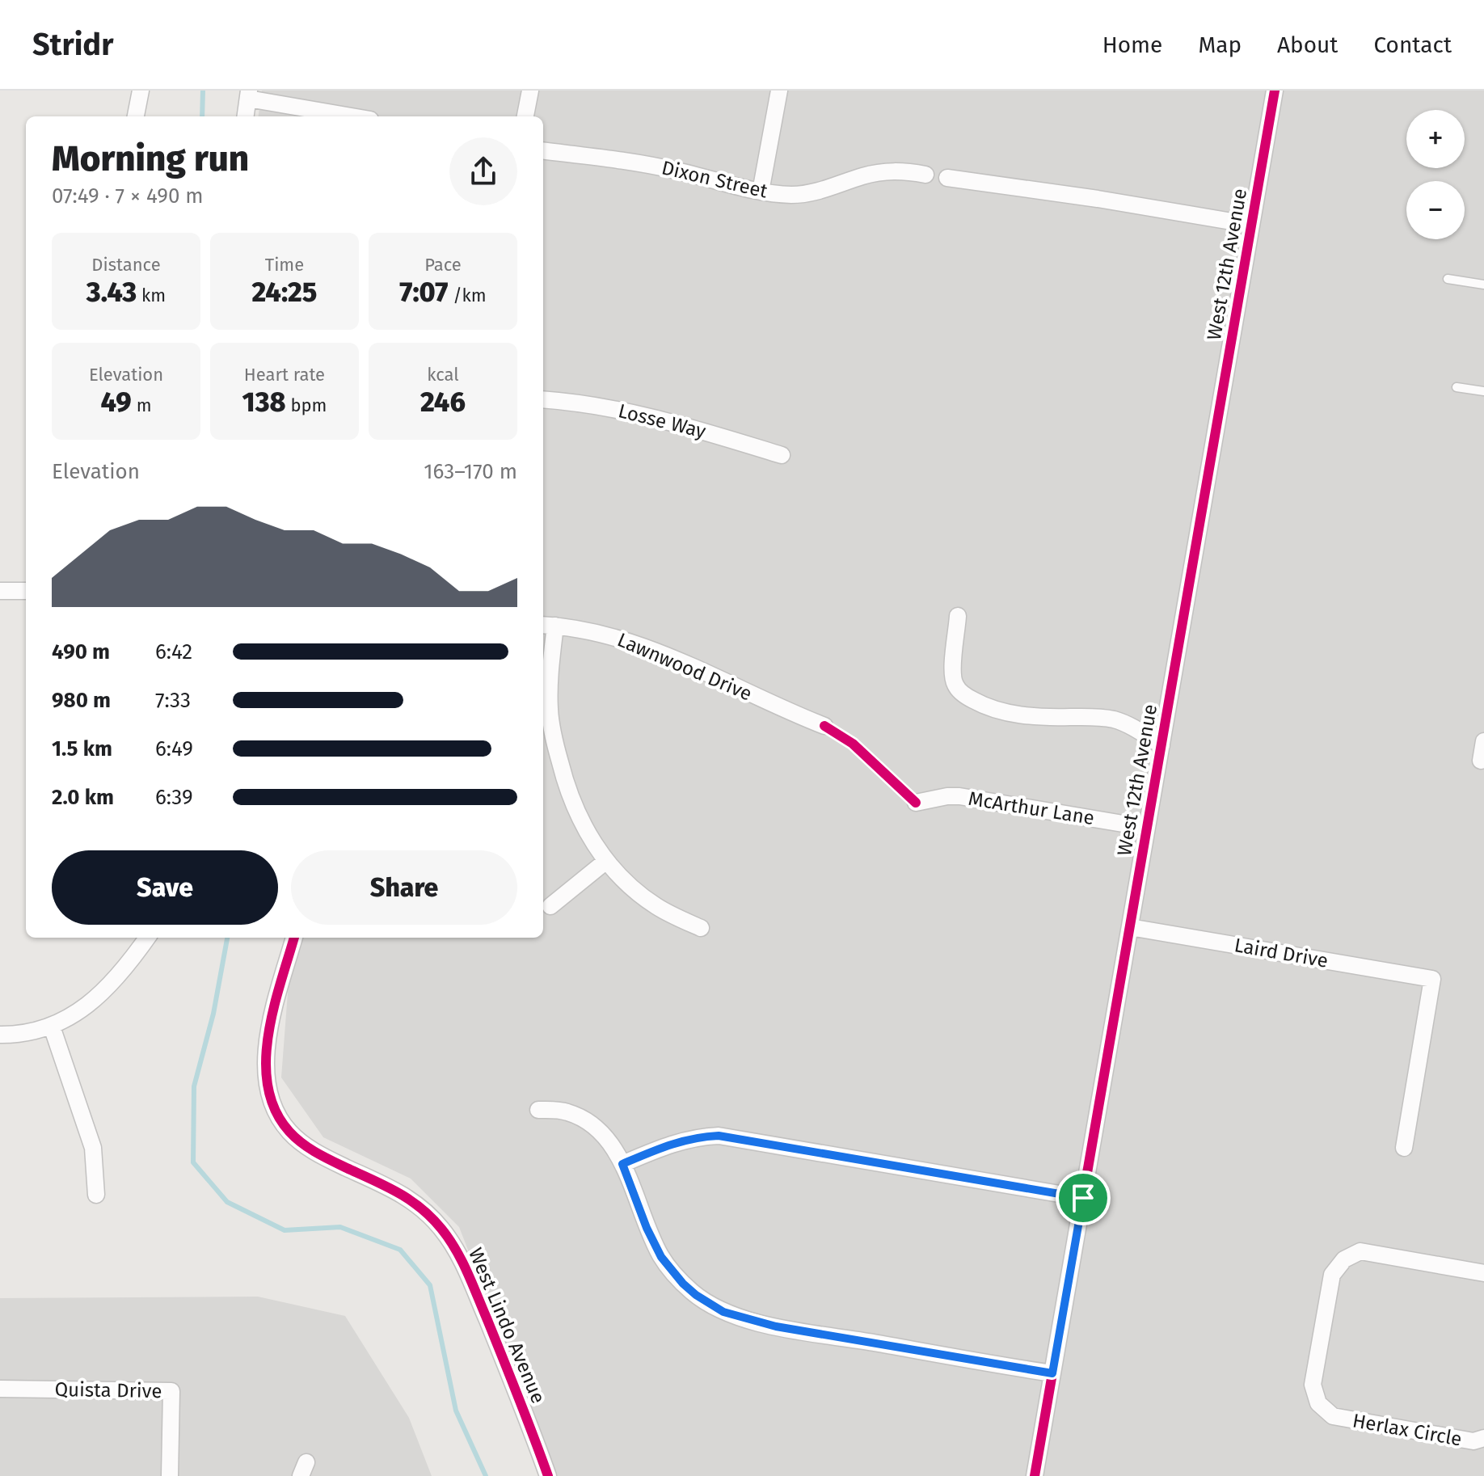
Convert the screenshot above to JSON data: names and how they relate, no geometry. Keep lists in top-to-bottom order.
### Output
{
  "streets": {
    "street": [
      "Dixon Street",
      "West 12th Avenue",
      "Losse Way",
      "Lawnwood Drive",
      "McArthur Lane",
      "Laird Drive",
      "West Lindo Avenue",
      "Quista Drive",
      "Herlax Circle"
    ]
  },
  "crossings": [
    ["West 12th Avenue", "McArthur Lane"],
    ["West 12th Avenue", "Laird Drive"]
  ],
  "page": {
    "header": "Stridr",
    "nav": [
      "Home",
      "Map",
      "About",
      "Contact"
    ],
    "map_buttons": ["+", "−"],
    "heading": ["Morning run", "07:49 · 7 × 490 m"],
    "stats": [
      ["Distance", "3.43 km"],
      ["Time", "24:25"],
      ["Pace", "7:07 /km"],
      ["Elevation", "49 m"],
      ["Heart rate", "138 bpm"],
      ["kcal", "246"]
    ],
    "chart": ["Elevation", "163–170 m"],
    "list": [
      {
        "name": "490 m",
        "note": "6:42"
      },
      {
        "name": "980 m",
        "note": "7:33"
      },
      {
        "name": "1.5 km",
        "note": "6:49"
      },
      {
        "name": "2.0 km",
        "note": "6:39"
      }
    ],
    "buttons": ["Save", "Share"]
  }
}
